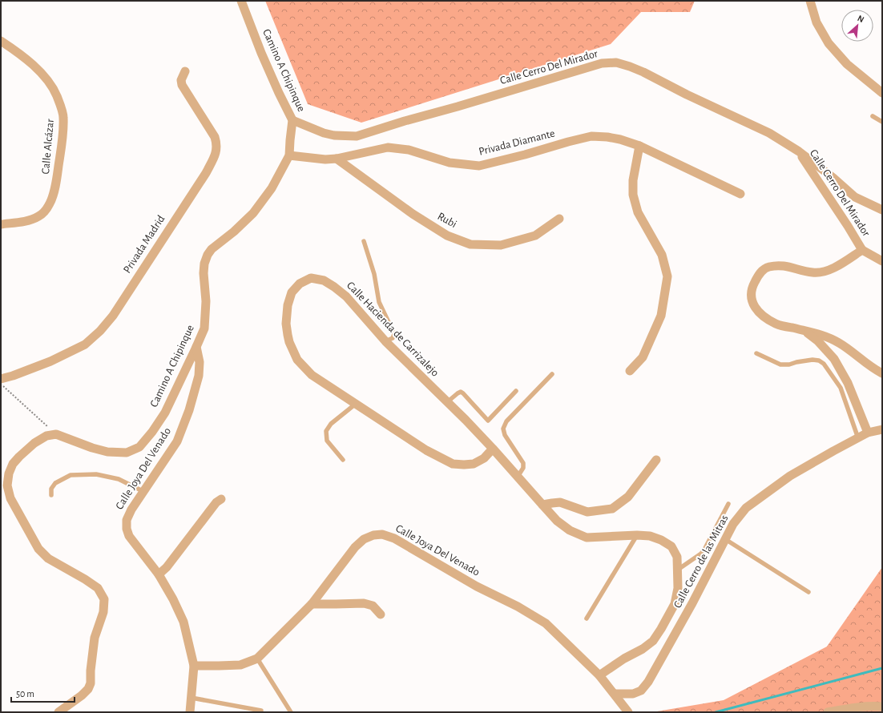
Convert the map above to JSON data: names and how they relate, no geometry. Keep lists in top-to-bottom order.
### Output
{
  "streets": {
    "street": [
      "Calle Cerro Del Mirador",
      "Camino A Chipinque",
      "Privada Diamante",
      "Calle Alcázar",
      "Rubi",
      "Privada Madrid",
      "Calle Hacienda de Carrizalejo",
      "Calle Joya Del Venado",
      "Calle Cerro de las Mitras"
    ]
  },
  "crossings": [
    ["Calle Cerro Del Mirador", "Camino A Chipinque"],
    ["Camino A Chipinque", "Privada Diamante"],
    ["Camino A Chipinque", "Calle Joya Del Venado"],
    ["Privada Diamante", "Rubi"],
    ["Calle Hacienda de Carrizalejo", "Calle Joya Del Venado"],
    ["Calle Joya Del Venado", "Calle Cerro de las Mitras"]
  ],
  "scale_bar": "50 m",
  "north": "top right"
}
